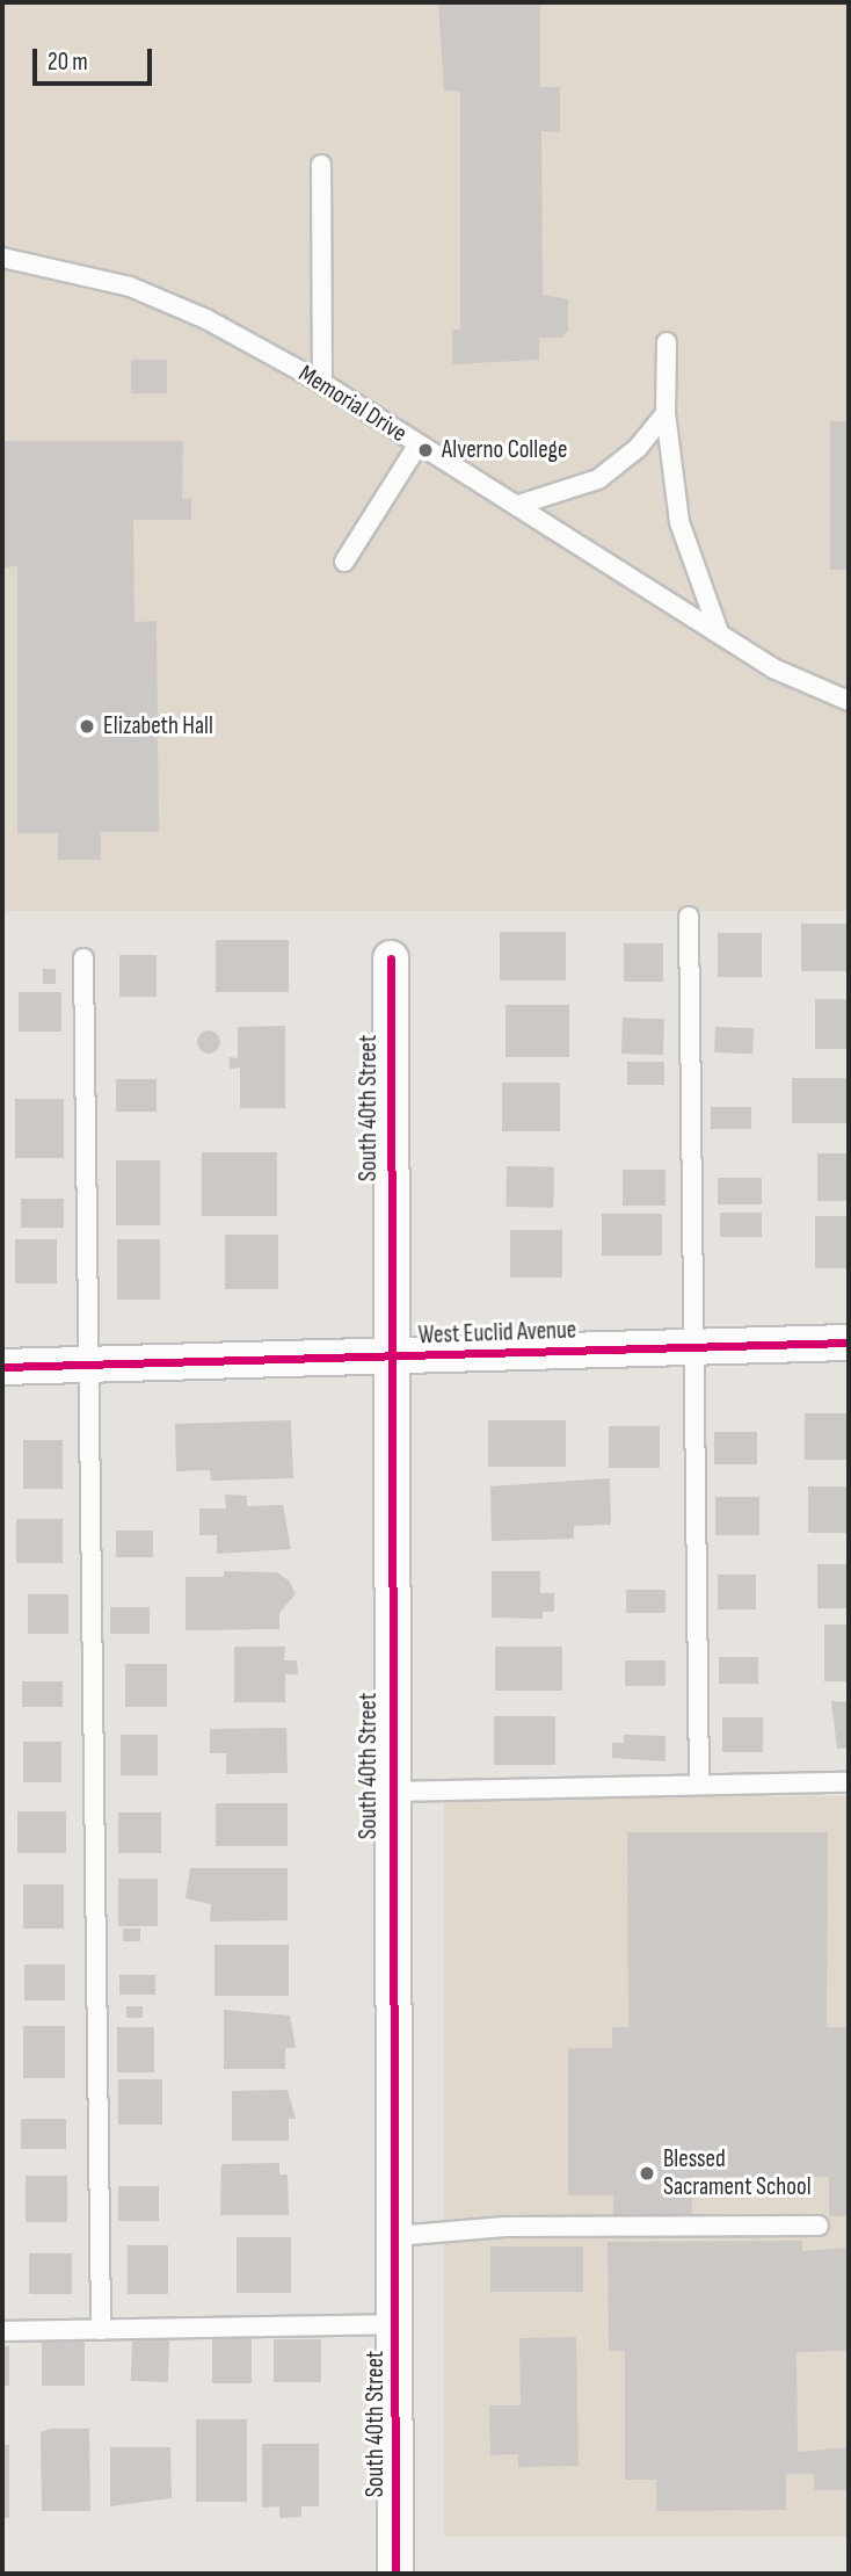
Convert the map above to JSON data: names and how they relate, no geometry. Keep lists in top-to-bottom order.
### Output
{
  "streets": {
    "street": ["South 40th Street", "West Euclid Avenue"],
    "lane": ["Memorial Drive"]
  },
  "crossings": [
    ["South 40th Street", "West Euclid Avenue"]
  ],
  "places": ["Alverno College", "Elizabeth Hall", "Blessed Sacrament School"],
  "scale_bar": "20 m"
}
